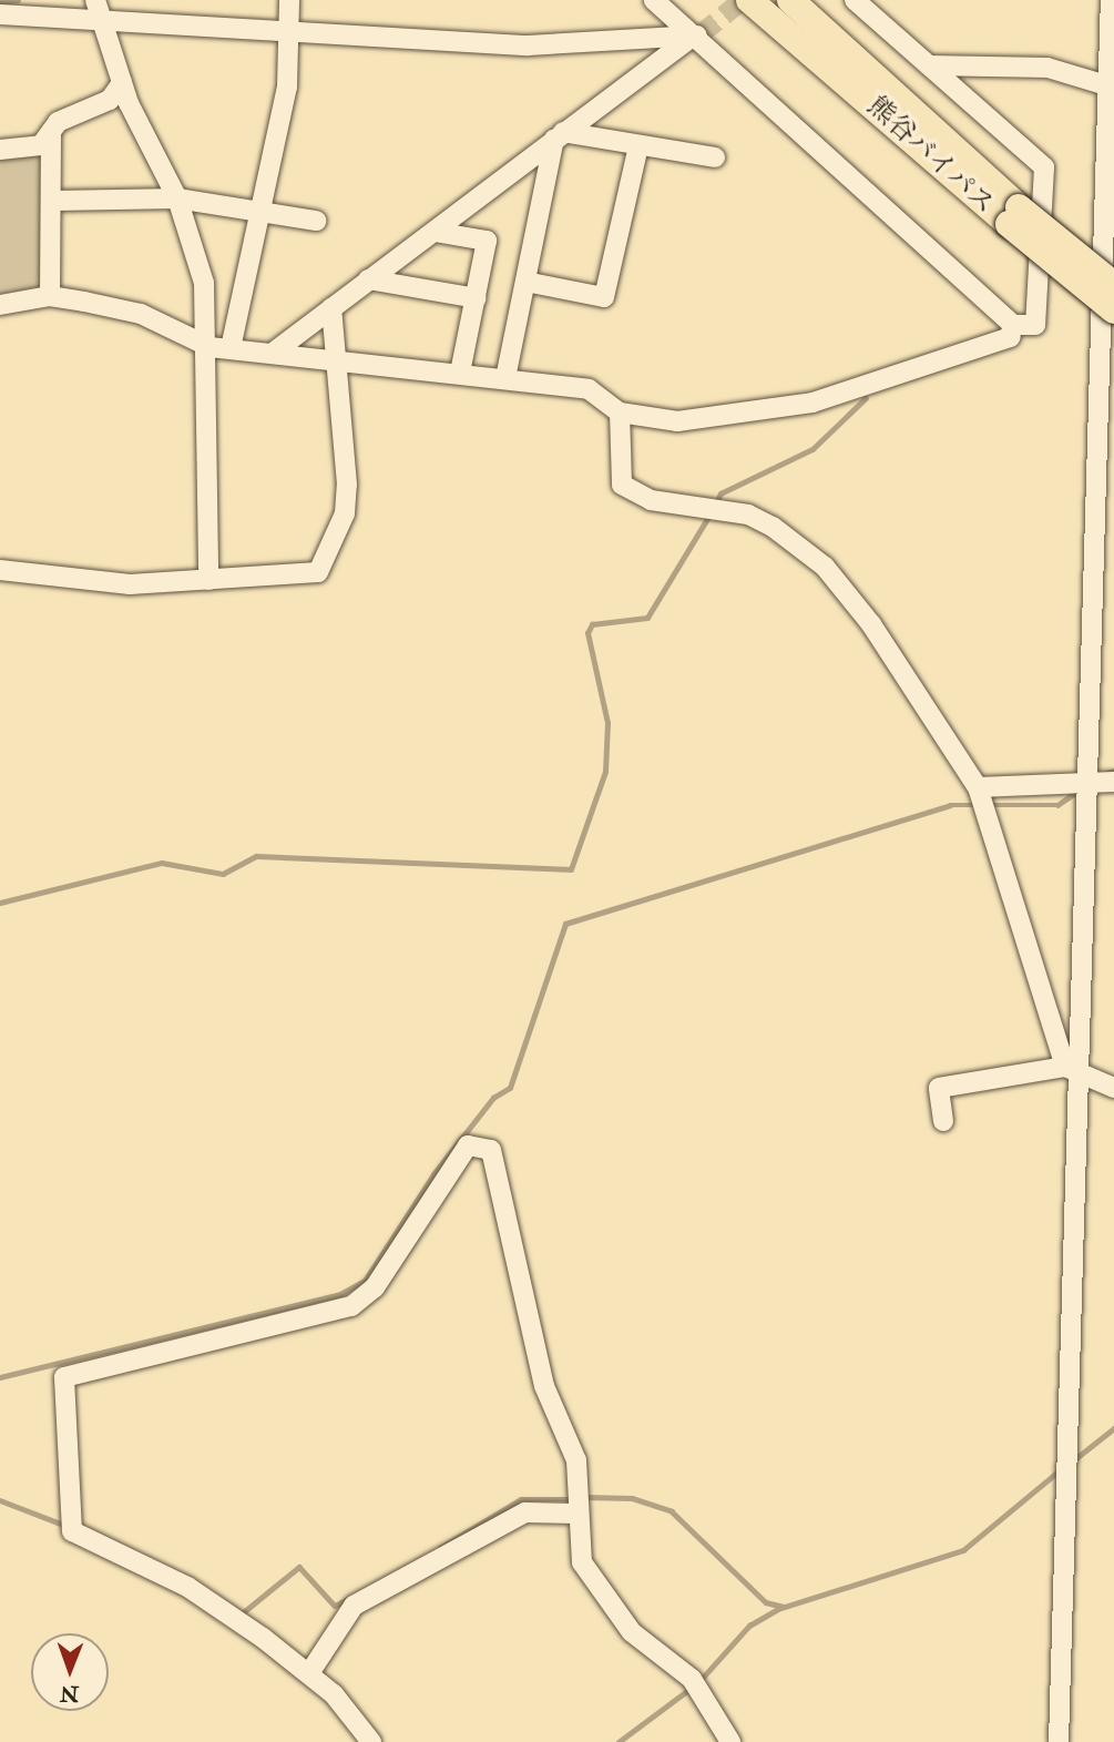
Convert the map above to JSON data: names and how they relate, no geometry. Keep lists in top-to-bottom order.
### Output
{
  "streets": {
    "highway": ["熊谷バイパス"]
  },
  "north": "bottom"
}
